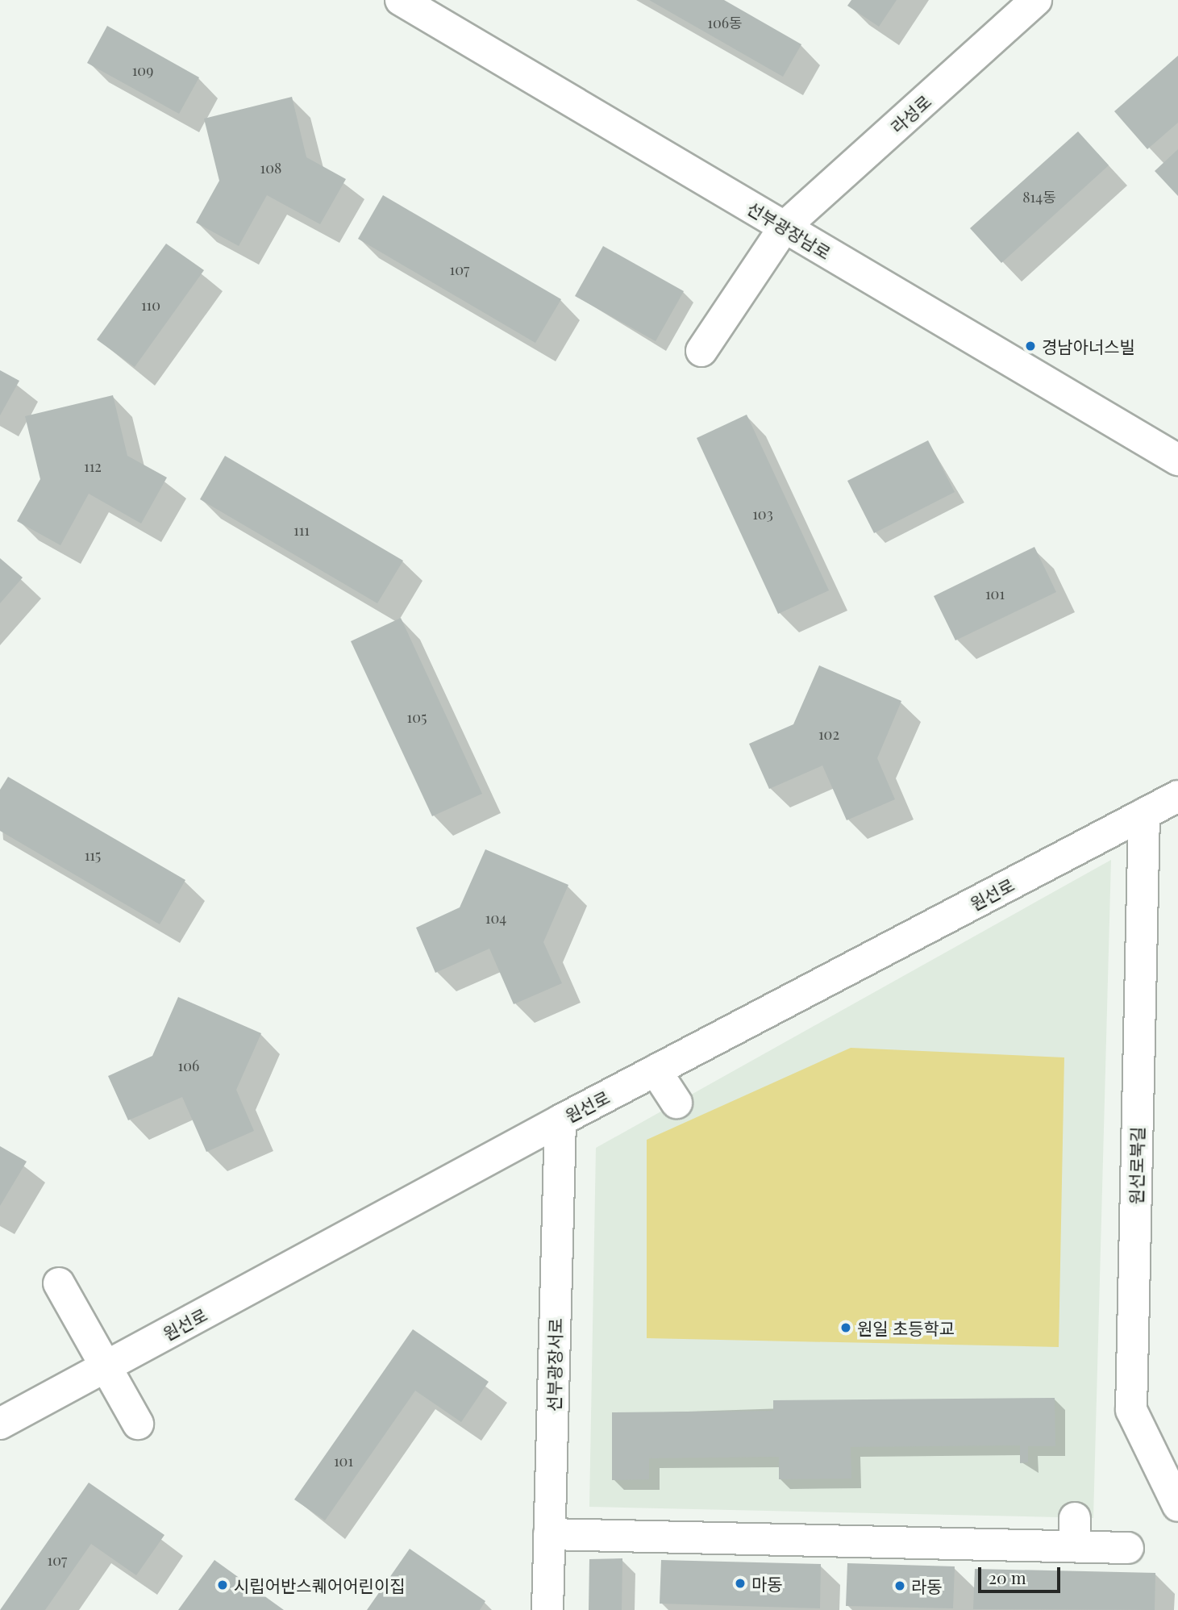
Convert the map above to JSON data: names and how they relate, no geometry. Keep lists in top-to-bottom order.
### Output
{
  "streets": {
    "street": [
      "라성로",
      "선부광장남로",
      "원선로",
      "원선로북길",
      "선부광장서로"
    ]
  },
  "crossings": [
    ["라성로", "선부광장남로"],
    ["원선로", "원선로북길"],
    ["원선로", "선부광장서로"]
  ],
  "places": [
    "경남아너스빌",
    "원일 초등학교",
    "마동",
    "시립어반스퀘어어린이집",
    "라동"
  ],
  "house_numbers": [
    "106동",
    "109",
    "108",
    "814동",
    "107",
    "110",
    "112",
    "103",
    "111",
    "101",
    "105",
    "102",
    "115",
    "104",
    "106",
    "101",
    "107"
  ],
  "scale_bar": "20 m"
}
